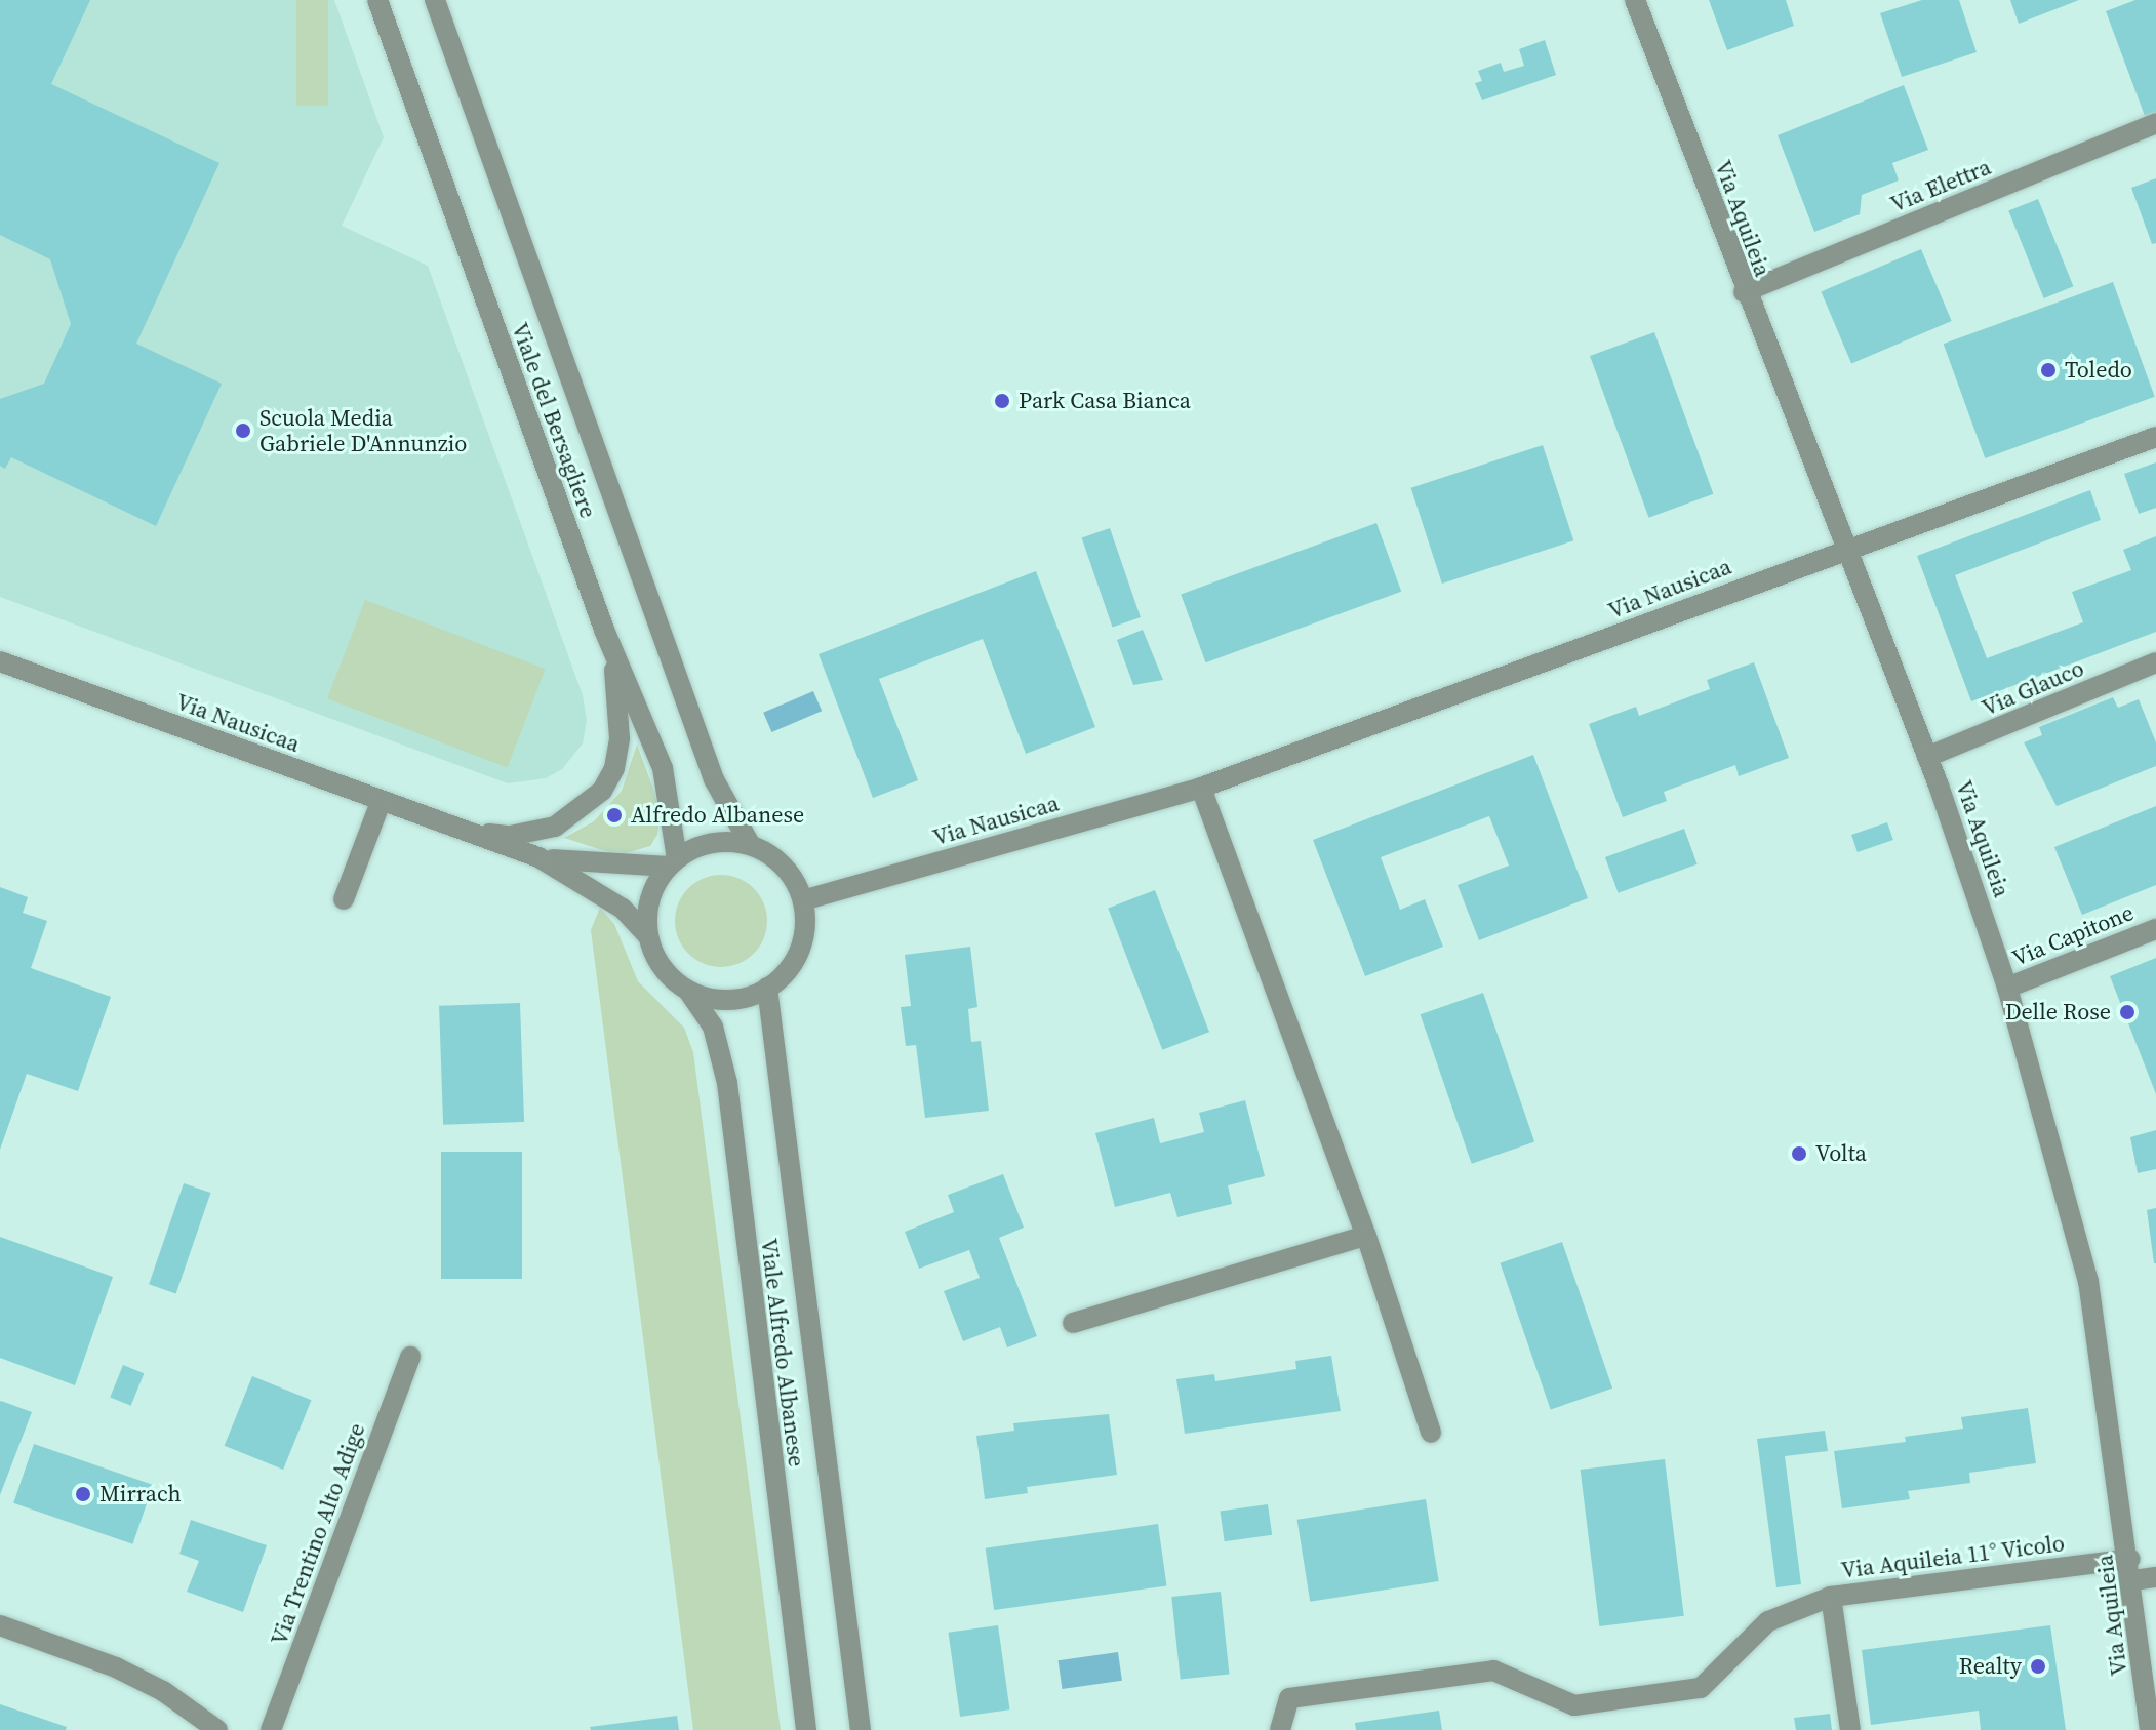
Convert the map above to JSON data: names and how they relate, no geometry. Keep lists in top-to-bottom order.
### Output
{
  "streets": {
    "street": [
      "Via Elettra",
      "Via Aquileia",
      "Viale del Bersagliere",
      "Via Nausicaa",
      "Via Glauco",
      "Via Capitone",
      "Viale Alfredo Albanese",
      "Via Trentino Alto Adige",
      "Via Aquileia 11° Vicolo"
    ]
  },
  "crossings": [
    ["Via Elettra", "Via Aquileia"],
    ["Via Aquileia", "Via Nausicaa"],
    ["Via Aquileia", "Via Glauco"],
    ["Via Aquileia", "Via Capitone"],
    ["Via Aquileia", "Via Aquileia 11° Vicolo"],
    ["Viale del Bersagliere", "Via Nausicaa"],
    ["Viale del Bersagliere", "Viale Alfredo Albanese"],
    ["Via Nausicaa", "Viale Alfredo Albanese"]
  ],
  "places": [
    "Toledo",
    "Park Casa Bianca",
    "Scuola Media Gabriele D'Annunzio",
    "Alfredo Albanese",
    "Delle Rose",
    "Volta",
    "Mirrach",
    "Realty"
  ]
}
